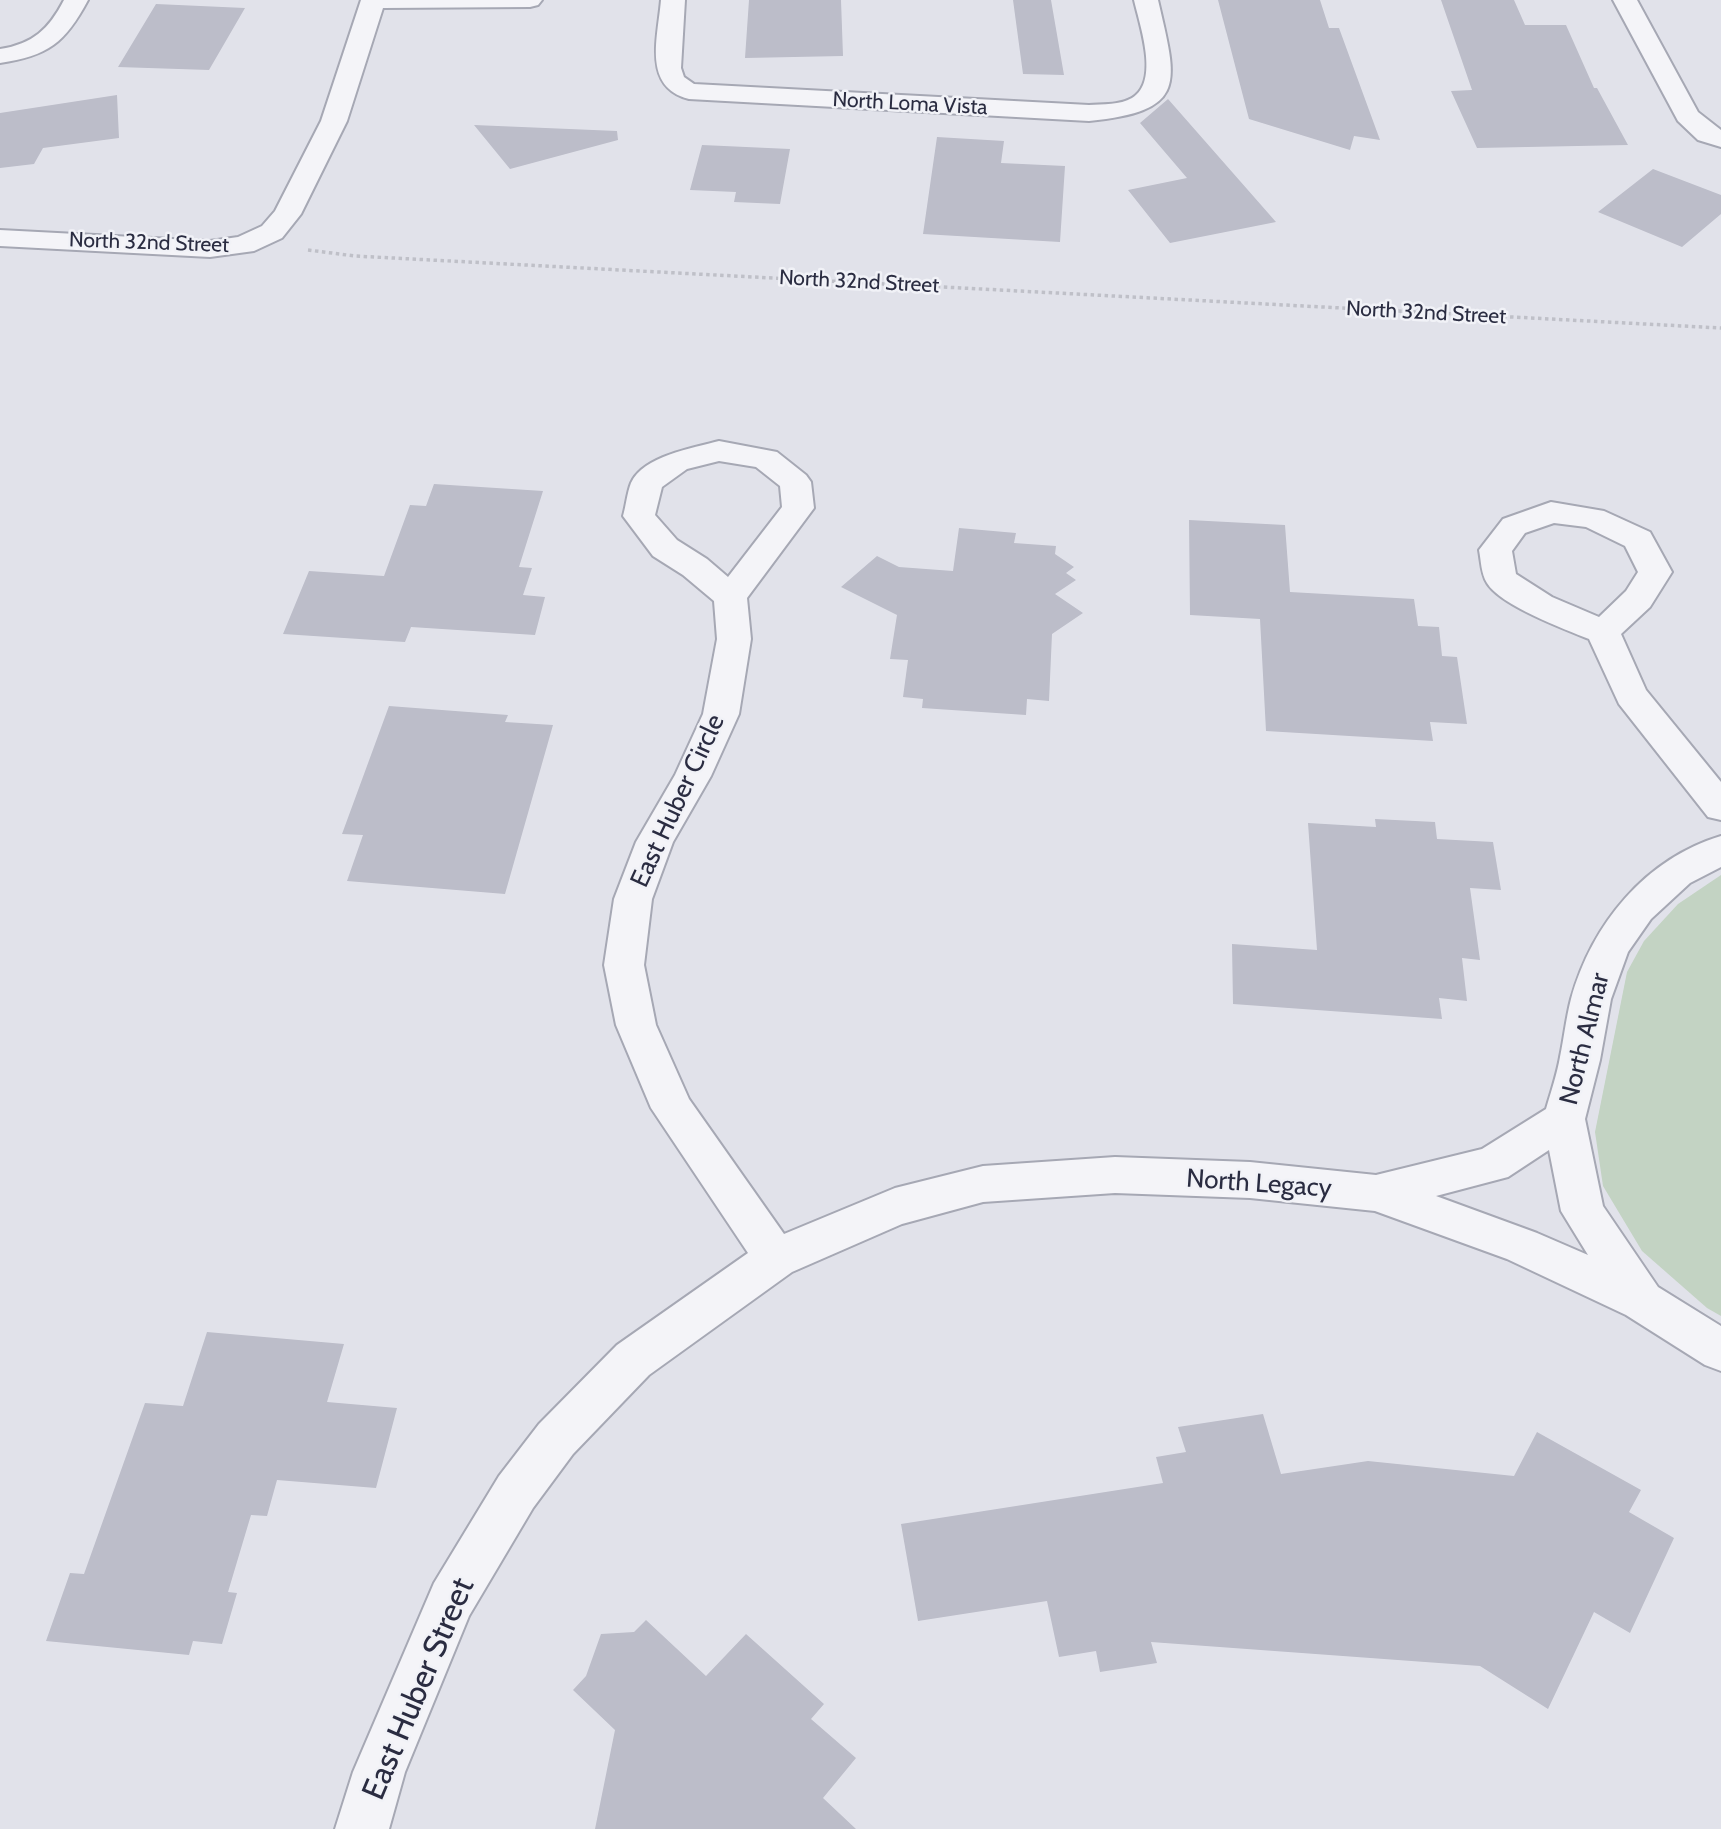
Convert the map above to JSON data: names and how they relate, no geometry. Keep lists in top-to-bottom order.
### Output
{
  "streets": {
    "street": [
      "North Loma Vista",
      "North 32nd Street",
      "East Huber Circle",
      "North Almar",
      "North Legacy",
      "East Huber Street"
    ]
  },
  "crossings": [
    ["East Huber Circle", "North Legacy"],
    ["East Huber Circle", "East Huber Street"],
    ["North Almar", "North Legacy"],
    ["North Legacy", "East Huber Street"]
  ]
}
